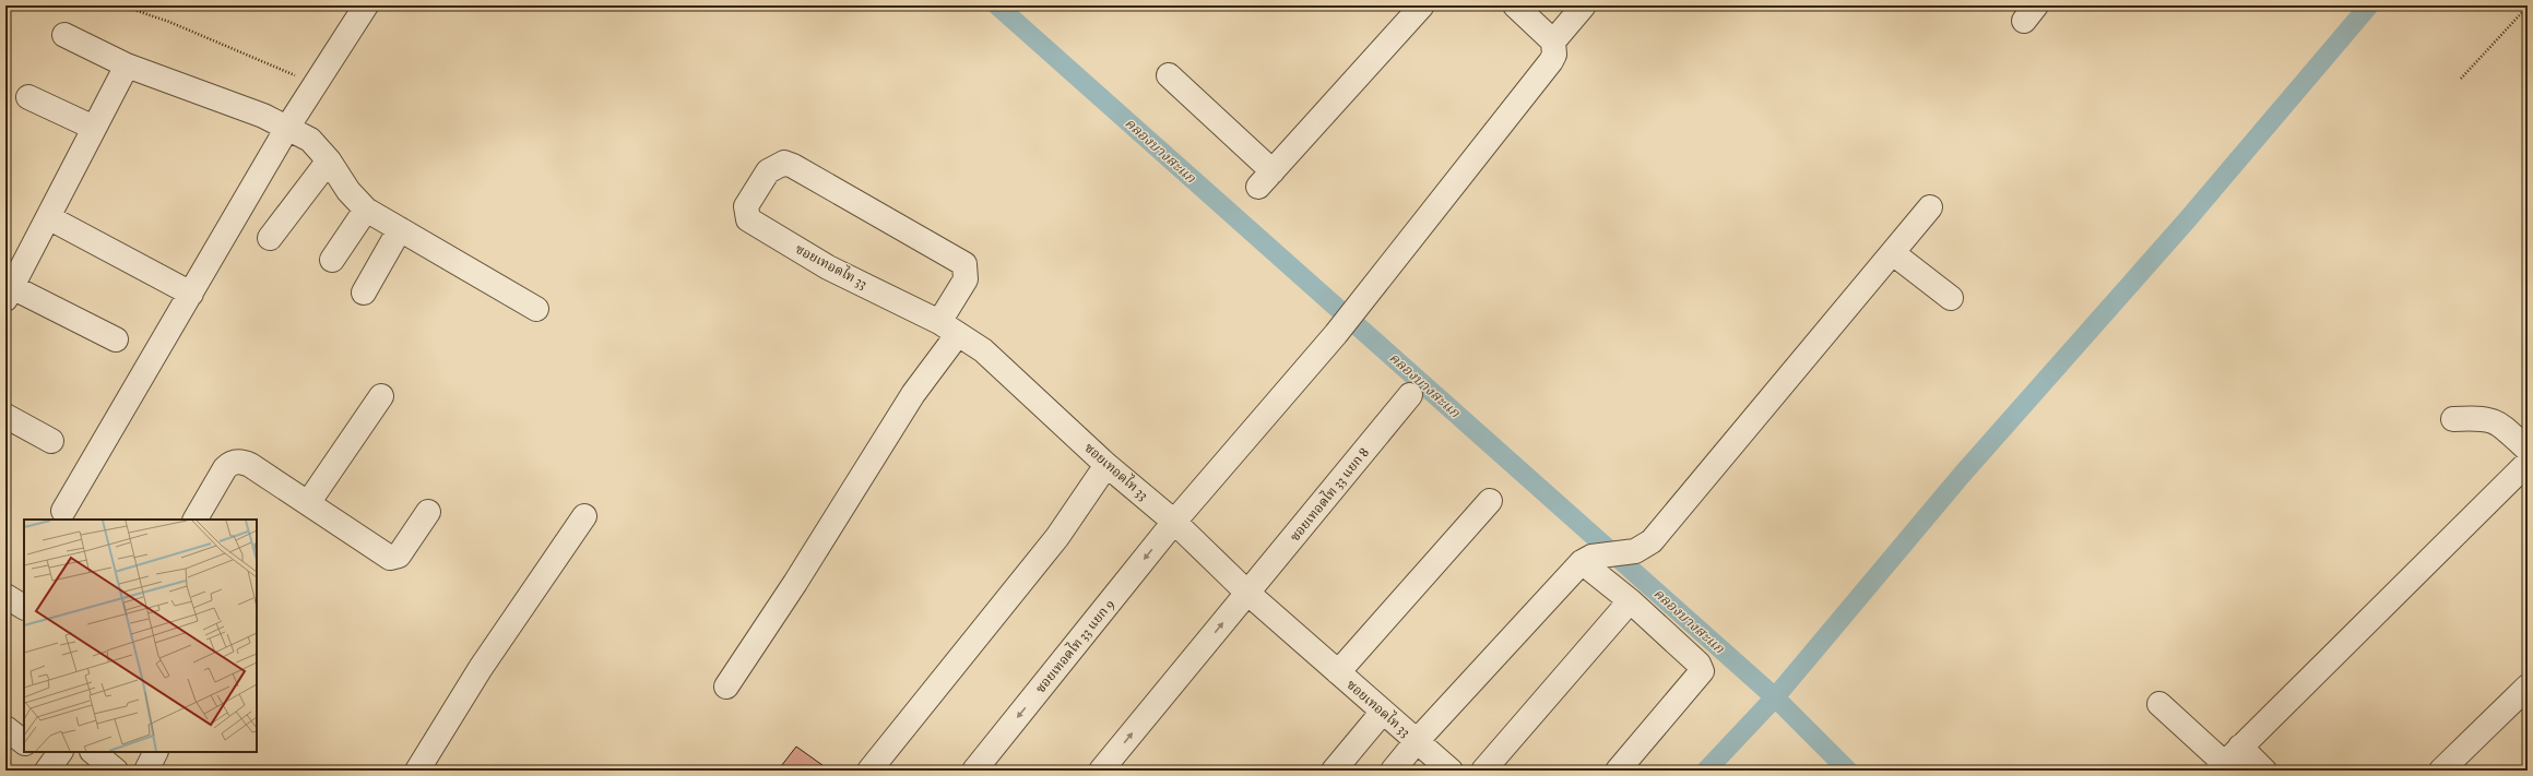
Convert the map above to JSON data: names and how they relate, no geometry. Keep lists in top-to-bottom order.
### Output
{
  "streets": {
    "street": ["ซอยเทอดไท 33", "ซอยเทอดไท 33 แยก 8", "ซอยเทอดไท 33 แยก 9"]
  },
  "crossings": [
    ["ซอยเทอดไท 33", "ซอยเทอดไท 33 แยก 8"],
    ["ซอยเทอดไท 33", "ซอยเทอดไท 33 แยก 9"]
  ],
  "water": ["คลองบางสะแก"]
}
